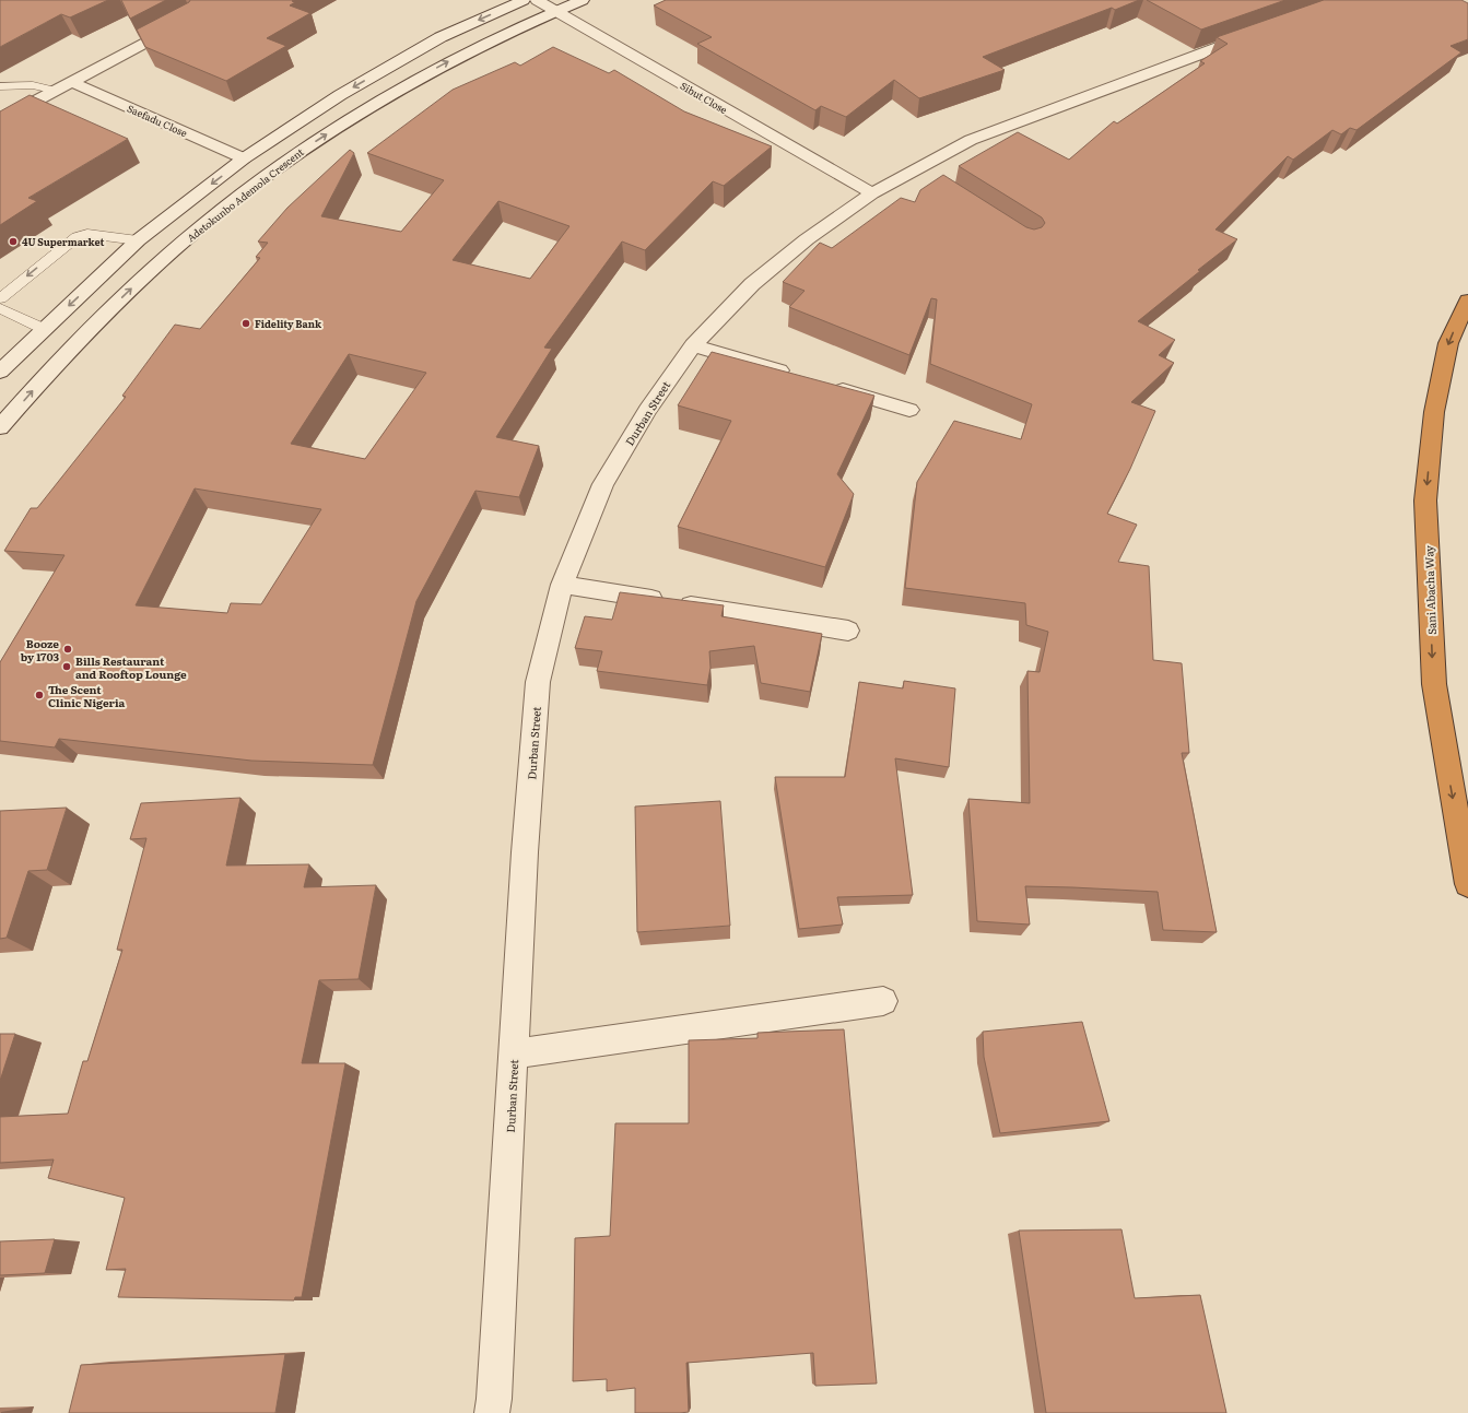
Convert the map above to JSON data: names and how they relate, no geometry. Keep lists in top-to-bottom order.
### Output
{
  "streets": {
    "highway": ["Sani Abacha Way"],
    "street": [
      "Sibut Close",
      "Saefadu Close",
      "Adetokunbo Ademola Crescent",
      "Durban Street"
    ]
  },
  "crossings": [
    ["Sibut Close", "Adetokunbo Ademola Crescent"],
    ["Sibut Close", "Durban Street"]
  ],
  "one_way": ["Sani Abacha Way"],
  "places": [
    "4U Supermarket",
    "Fidelity Bank",
    "Booze by 1703",
    "Bills Restaurant and Rooftop Lounge",
    "The Scent Clinic Nigeria"
  ]
}
